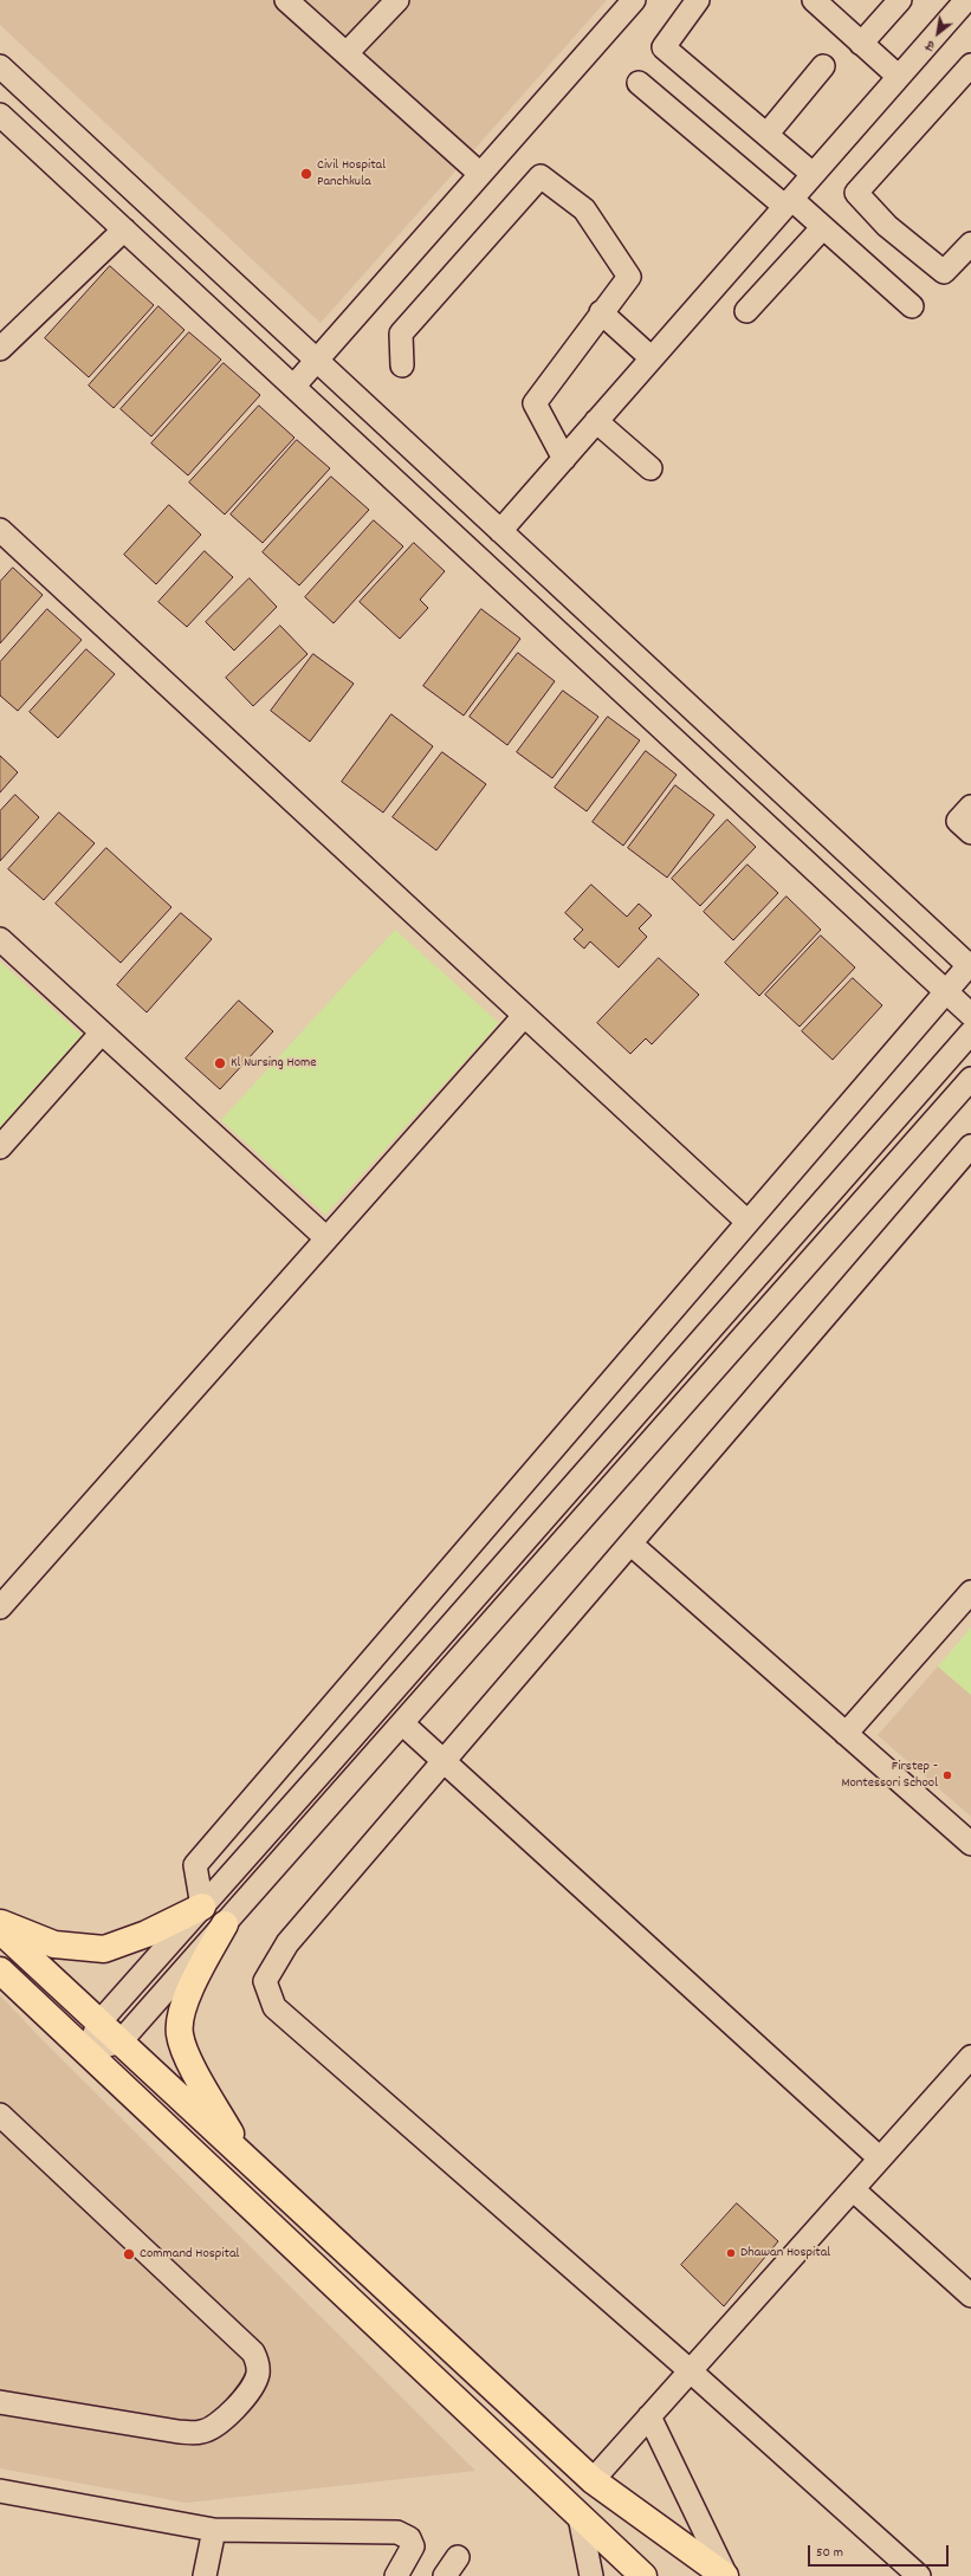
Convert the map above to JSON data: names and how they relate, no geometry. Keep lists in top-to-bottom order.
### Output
{
  "places": [
    "Civil Hospital Panchkula",
    "Kl Nursing Home",
    "Firstep - Montessori School",
    "Dhawan Hospital",
    "Command Hospital"
  ],
  "scale_bar": "50 m",
  "north": "bottom left"
}
